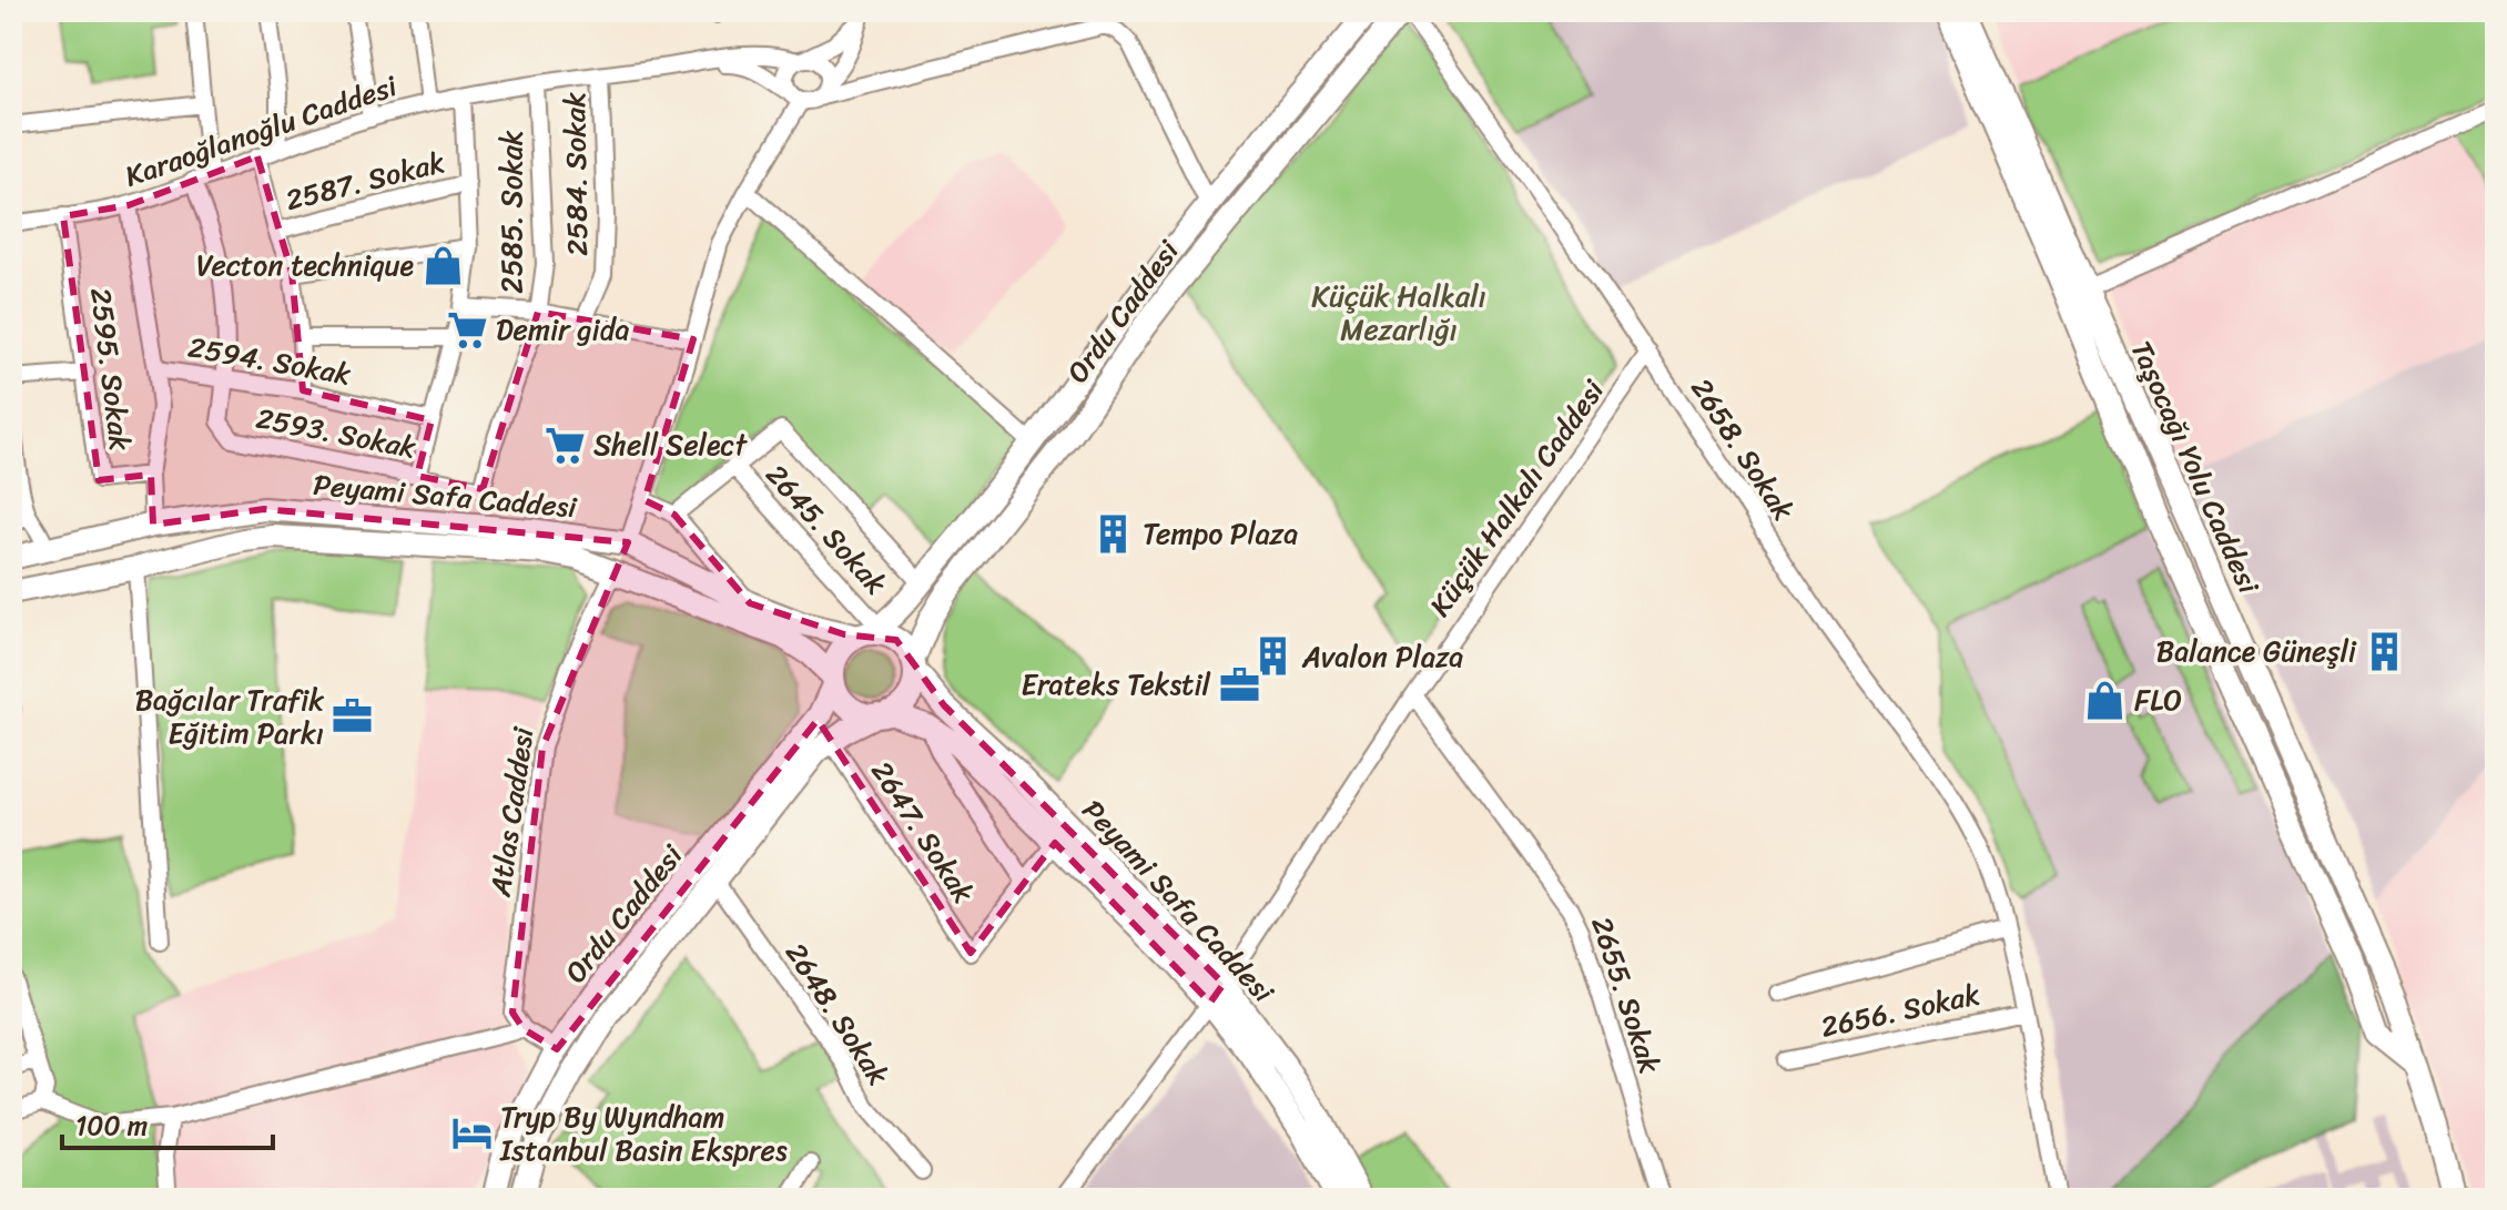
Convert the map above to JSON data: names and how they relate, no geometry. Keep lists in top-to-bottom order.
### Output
{
  "streets": {
    "main road": ["Ordu Caddesi", "Taşocağı Yolu Caddesi", "Peyami Safa Caddesi"],
    "street": [
      "Karaoğlanoğlu Caddesi",
      "2584. Sokak",
      "2587. Sokak",
      "2585. Sokak",
      "2594. Sokak",
      "2595. Sokak",
      "2593. Sokak",
      "2658. Sokak",
      "Küçük Halkalı Caddesi",
      "2645. Sokak",
      "Atlas Caddesi",
      "2647. Sokak",
      "2655. Sokak",
      "2656. Sokak",
      "2648. Sokak"
    ]
  },
  "crossings": [
    ["Karaoğlanoğlu Caddesi", "2584. Sokak"],
    ["Karaoğlanoğlu Caddesi", "2585. Sokak"],
    ["Karaoğlanoğlu Caddesi", "2594. Sokak"],
    ["Karaoğlanoğlu Caddesi", "2595. Sokak"],
    ["Karaoğlanoğlu Caddesi", "2593. Sokak"],
    ["2585. Sokak", "2593. Sokak"],
    ["Ordu Caddesi", "Peyami Safa Caddesi"],
    ["Ordu Caddesi", "2645. Sokak"],
    ["Ordu Caddesi", "2647. Sokak"],
    ["Ordu Caddesi", "2648. Sokak"],
    ["2594. Sokak", "2593. Sokak"],
    ["2595. Sokak", "Peyami Safa Caddesi"],
    ["2658. Sokak", "Küçük Halkalı Caddesi"],
    ["2658. Sokak", "2656. Sokak"],
    ["Peyami Safa Caddesi", "Küçük Halkalı Caddesi"],
    ["Peyami Safa Caddesi", "2645. Sokak"],
    ["Peyami Safa Caddesi", "Atlas Caddesi"],
    ["Küçük Halkalı Caddesi", "2655. Sokak"]
  ],
  "parks": ["Küçük Halkalı Mezarlığı"],
  "places": {
    "shop": ["Vecton technique", "FLO"],
    "supermarket": ["Demir gida", "Shell Select"],
    "building": ["Tempo Plaza", "Balance Güneşli", "Avalon Plaza"],
    "office": ["Erateks Tekstil", "Bağcılar Trafik Eğitim Parkı"],
    "hotel": ["Tryp By Wyndham Istanbul Basin Ekspres"]
  },
  "scale_bar": "100 m"
}
